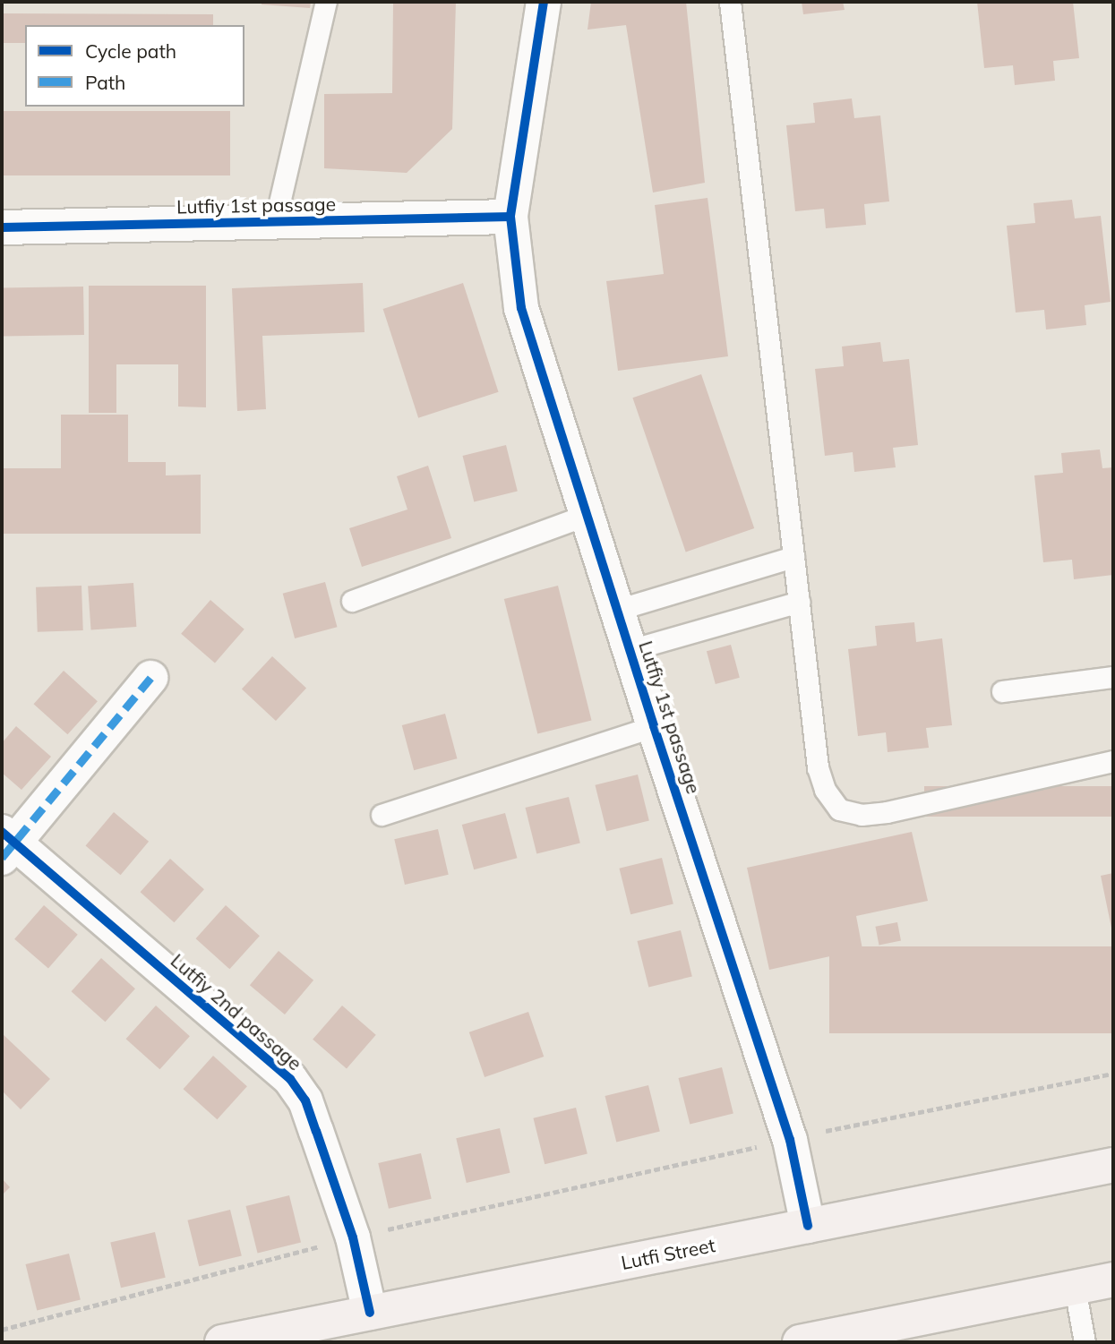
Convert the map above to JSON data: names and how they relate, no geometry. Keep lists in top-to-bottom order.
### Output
{
  "streets": {
    "main road": ["Lutfi Street"],
    "street": ["Lutfiy 1st passage", "Lutfiy 2nd passage"]
  },
  "crossings": [
    ["Lutfiy 1st passage", "Lutfi Street"],
    ["Lutfiy 2nd passage", "Lutfi Street"]
  ],
  "legend": ["Cycle path", "Path"]
}
